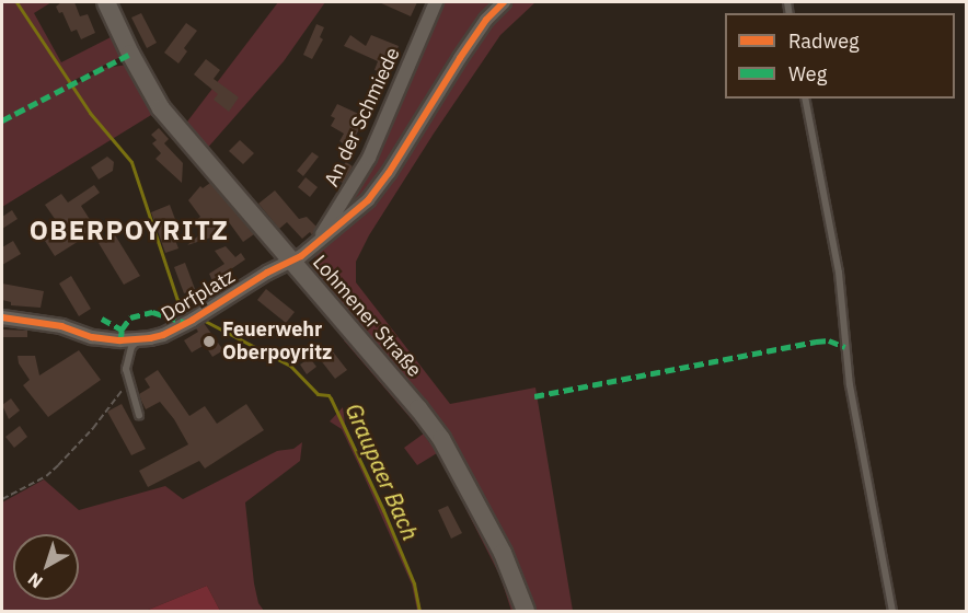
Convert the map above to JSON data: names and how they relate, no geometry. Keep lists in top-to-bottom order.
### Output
{
  "streets": {
    "main road": ["Lohmener Straße"],
    "street": ["An der Schmiede", "Dorfplatz"]
  },
  "crossings": [
    ["An der Schmiede", "Dorfplatz"],
    ["Dorfplatz", "Lohmener Straße"]
  ],
  "districts": ["OBERPOYRITZ"],
  "water": ["Graupaer Bach"],
  "places": ["Feuerwehr Oberpoyritz"],
  "legend": ["Radweg", "Weg"],
  "north": "bottom left"
}
